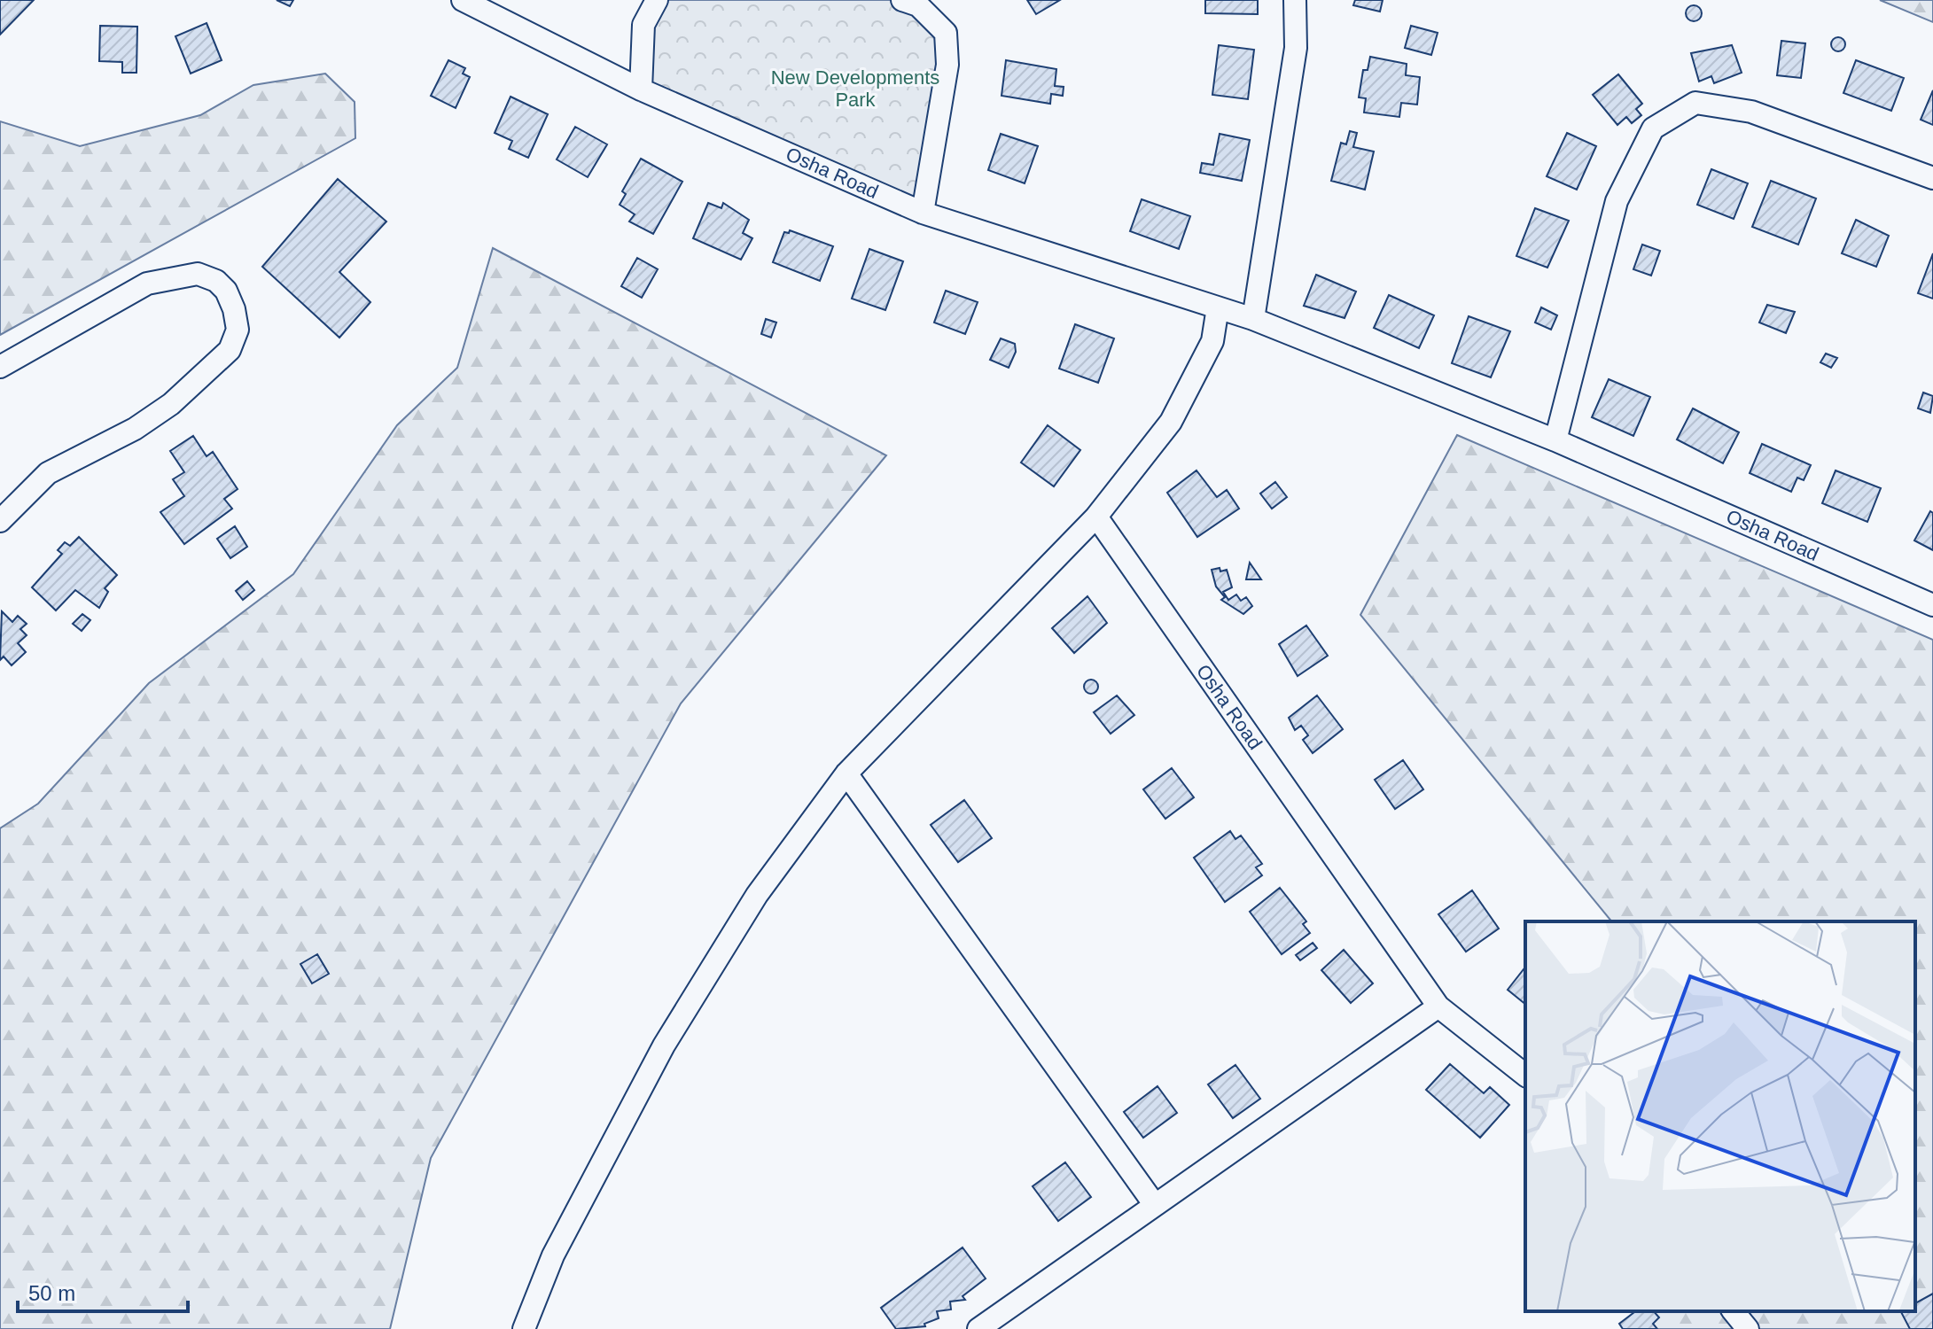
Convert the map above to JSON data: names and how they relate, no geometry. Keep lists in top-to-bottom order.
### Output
{
  "streets": {
    "street": ["Osha Road"]
  },
  "parks": ["New Developments Park"],
  "scale_bar": "50 m"
}
